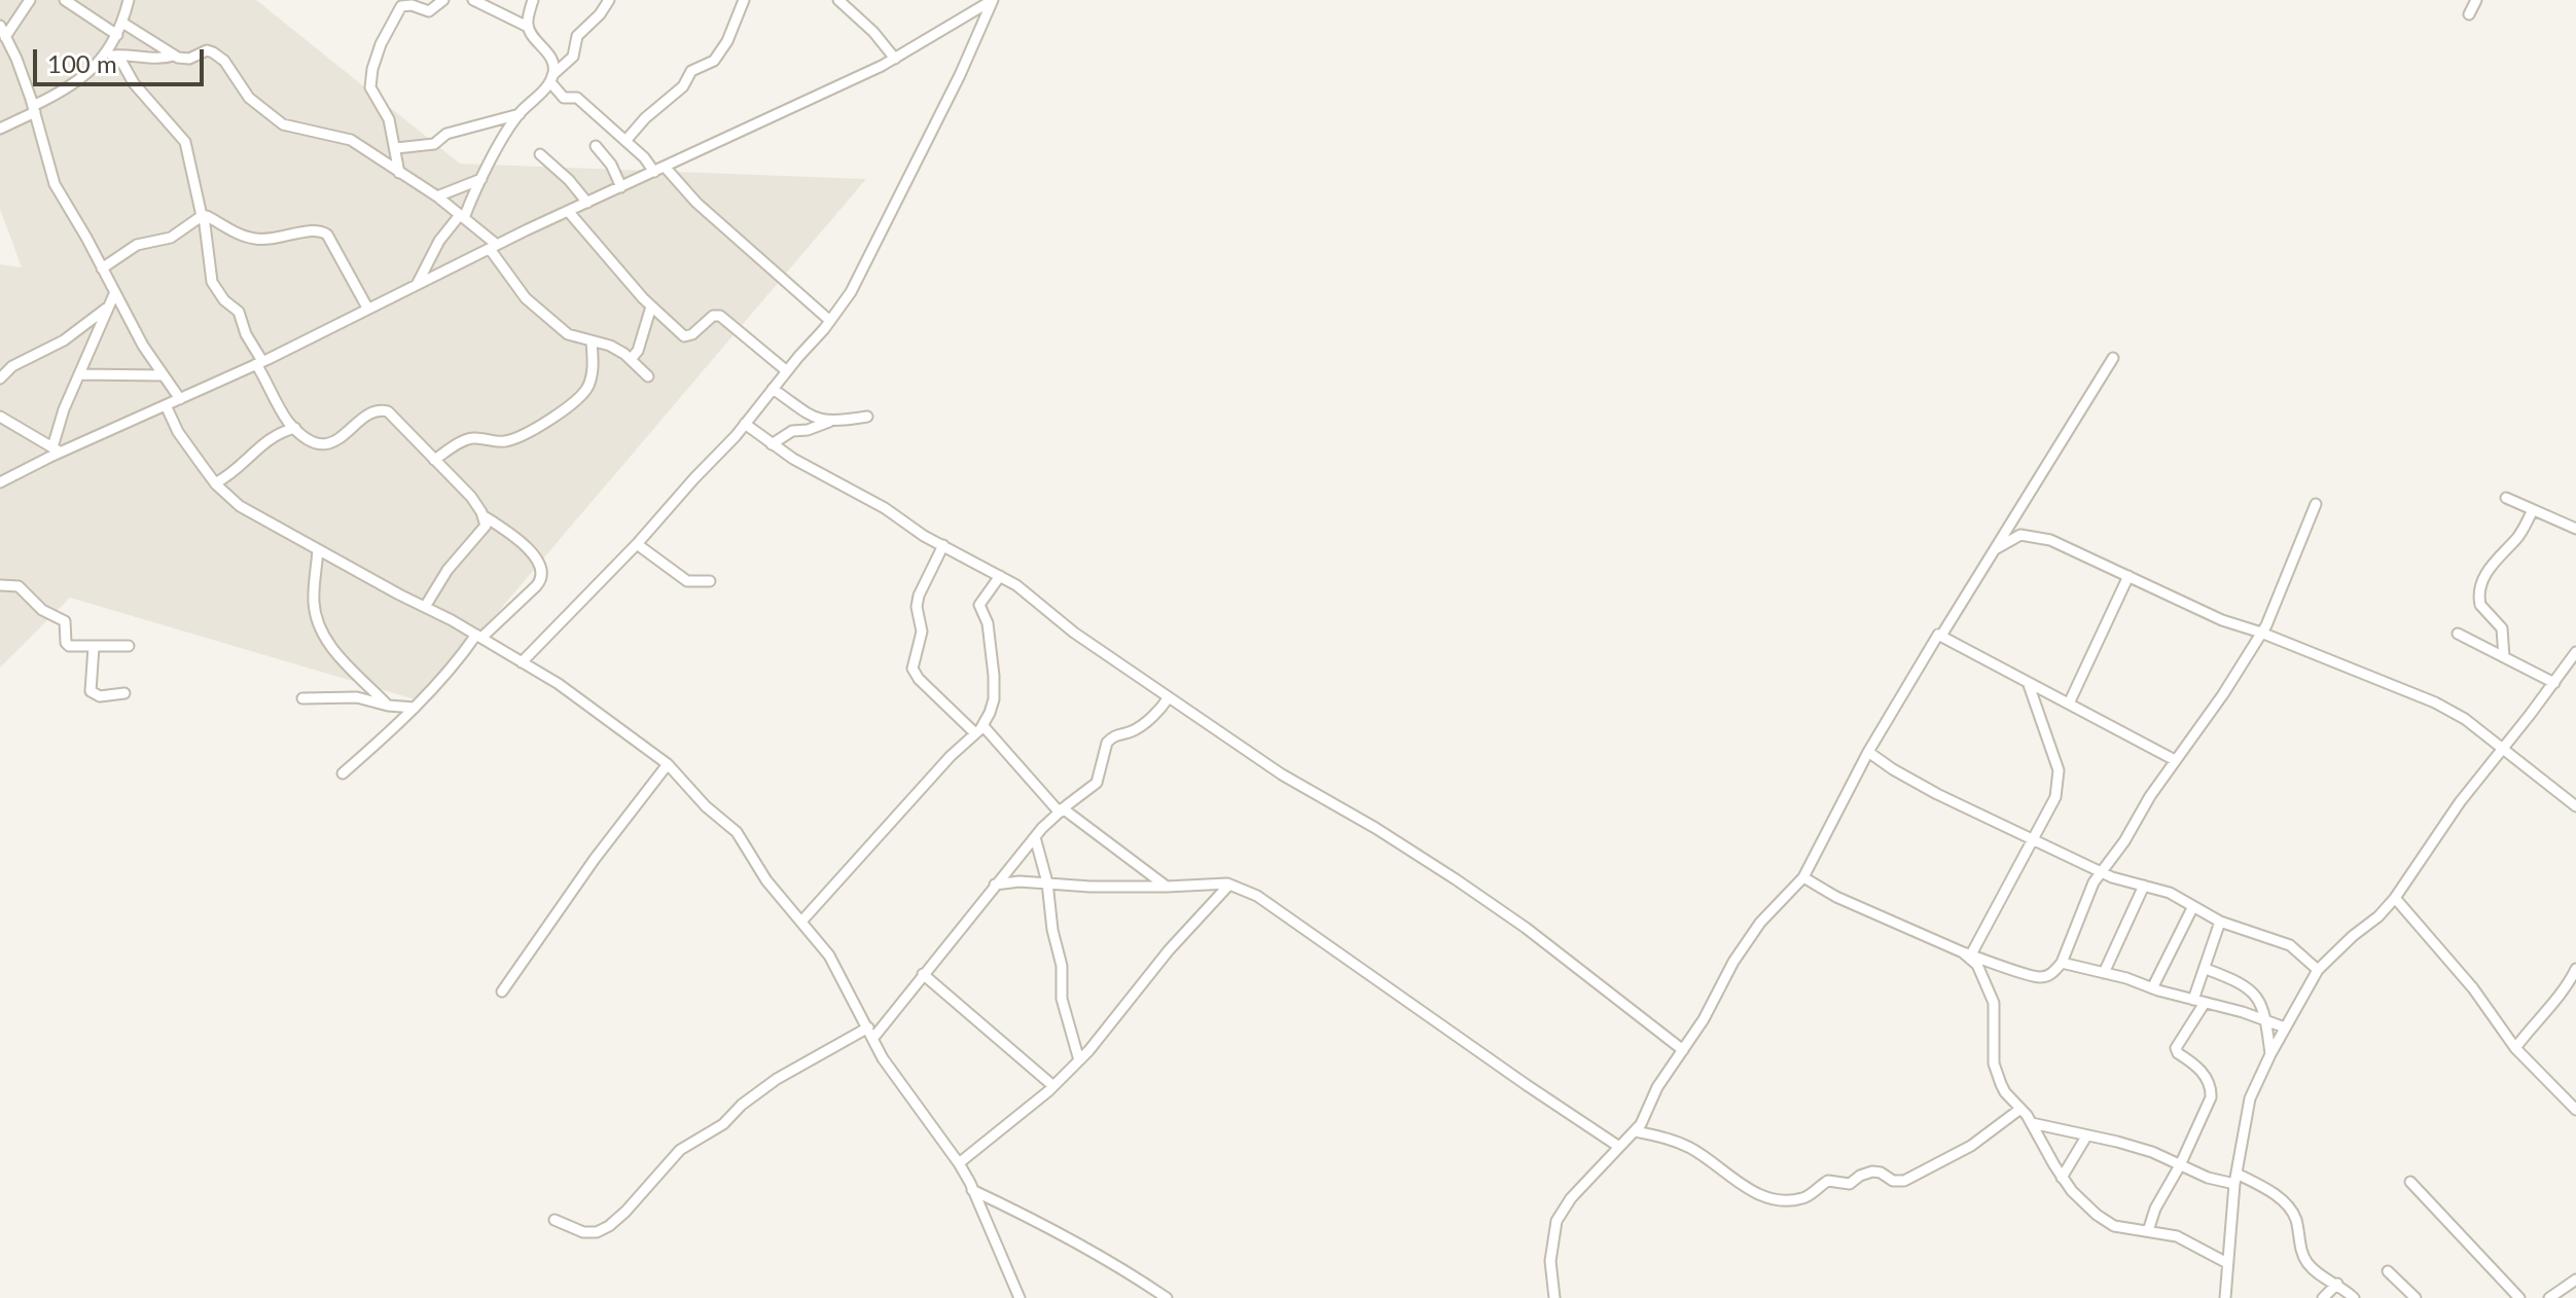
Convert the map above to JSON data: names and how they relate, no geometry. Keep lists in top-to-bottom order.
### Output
{
  "scale_bar": "100 m"
}
